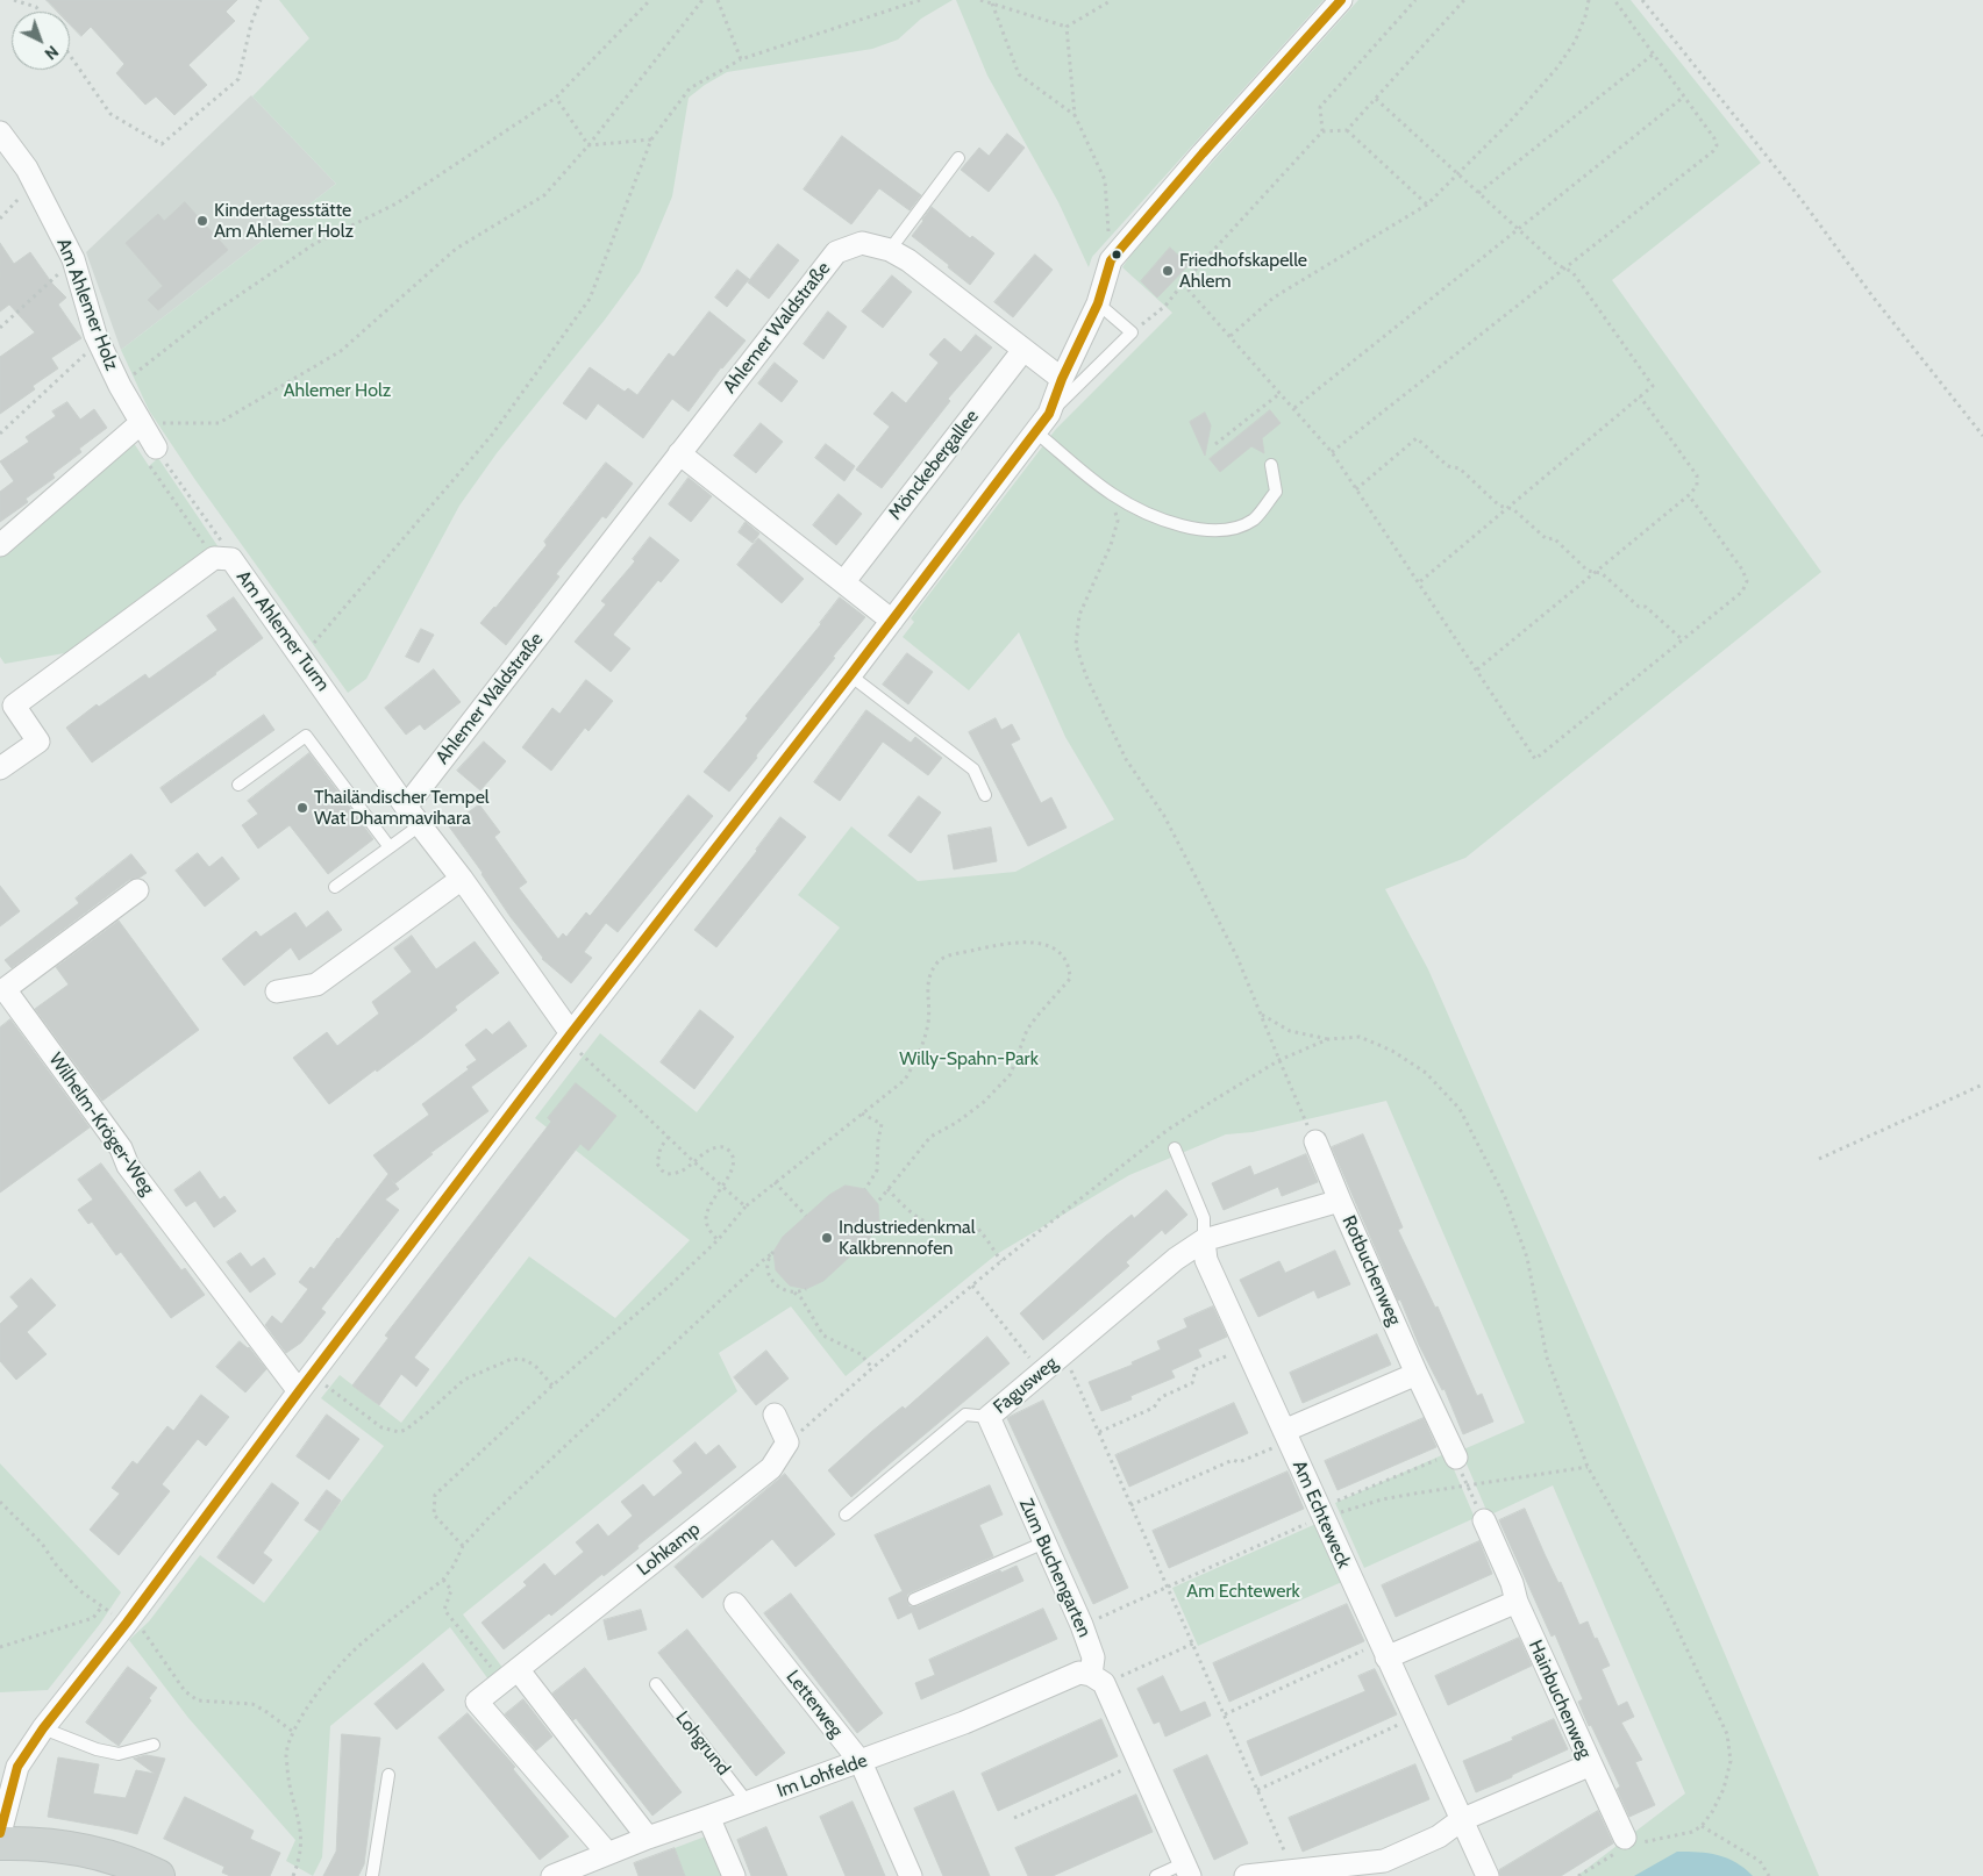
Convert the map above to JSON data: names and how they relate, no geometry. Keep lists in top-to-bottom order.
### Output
{
  "streets": {
    "street": [
      "Am Ahlemer Holz",
      "Ahlemer Waldstraße",
      "Mönckebergallee",
      "Am Ahlemer Turm",
      "Wilhelm-Kröger-Weg",
      "Rotbuchenweg",
      "Fagusweg",
      "Am Echteweck",
      "Lohkamp",
      "Zum Buchengarten",
      "Hainbuchenweg",
      "Letterweg",
      "Im Lohfelde"
    ],
    "lane": ["Lohgrund"]
  },
  "crossings": [
    ["Ahlemer Waldstraße", "Mönckebergallee"],
    ["Ahlemer Waldstraße", "Am Ahlemer Turm"],
    ["Rotbuchenweg", "Fagusweg"],
    ["Rotbuchenweg", "Am Echteweck"],
    ["Fagusweg", "Am Echteweck"],
    ["Fagusweg", "Zum Buchengarten"],
    ["Am Echteweck", "Hainbuchenweg"],
    ["Lohkamp", "Im Lohfelde"],
    ["Zum Buchengarten", "Im Lohfelde"],
    ["Letterweg", "Im Lohfelde"],
    ["Lohgrund", "Im Lohfelde"]
  ],
  "parks": ["Ahlemer Holz", "Willy-Spahn-Park", "Am Echtewerk"],
  "places": [
    "Kindertagesstätte Am Ahlemer Holz",
    "Friedhofskapelle Ahlem",
    "Thailändischer Tempel Wat Dhammavihara",
    "Industriedenkmal Kalkbrennofen"
  ],
  "north": "bottom right"
}
